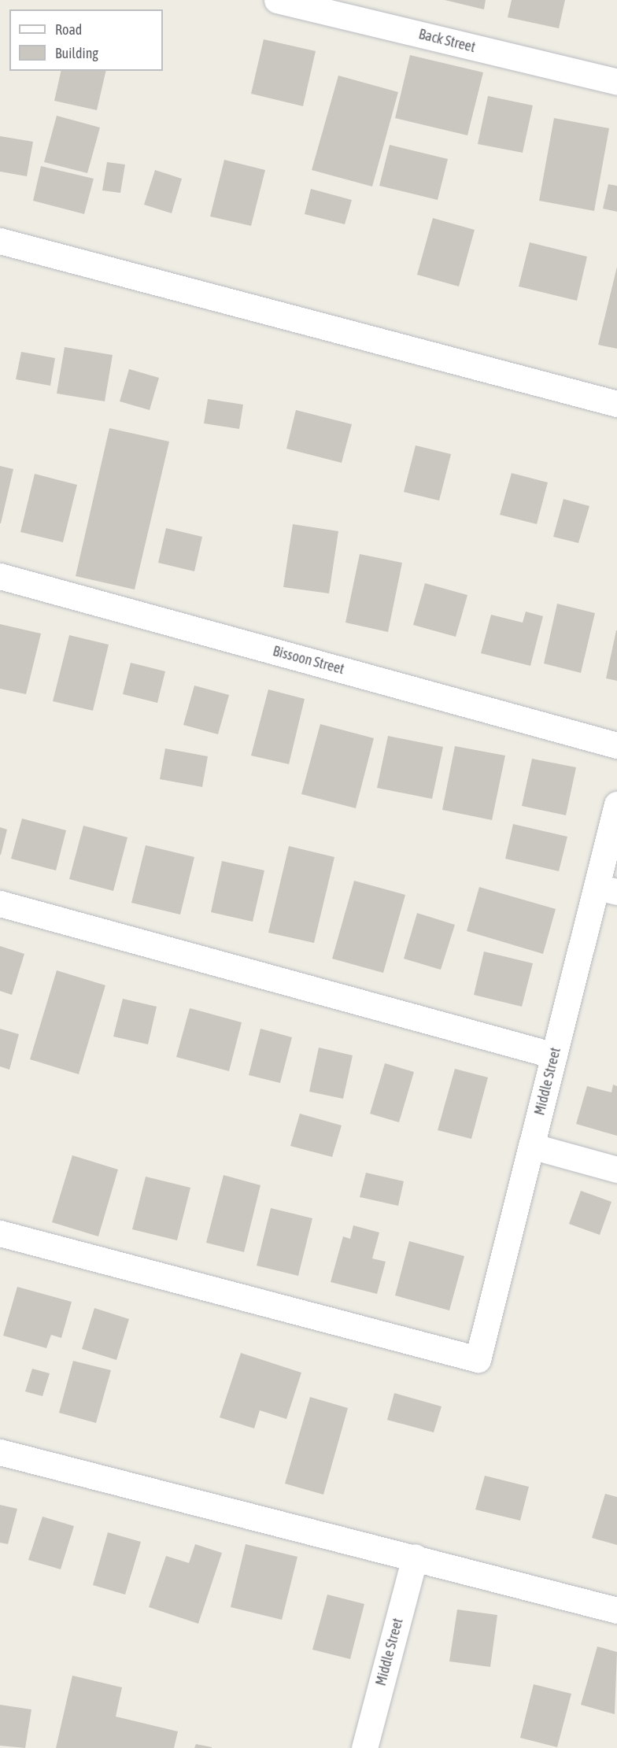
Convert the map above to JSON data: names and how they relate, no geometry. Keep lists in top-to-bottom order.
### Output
{
  "streets": {
    "street": ["Back Street", "Bissoon Street", "Middle Street"]
  },
  "legend": ["Road", "Building"]
}
